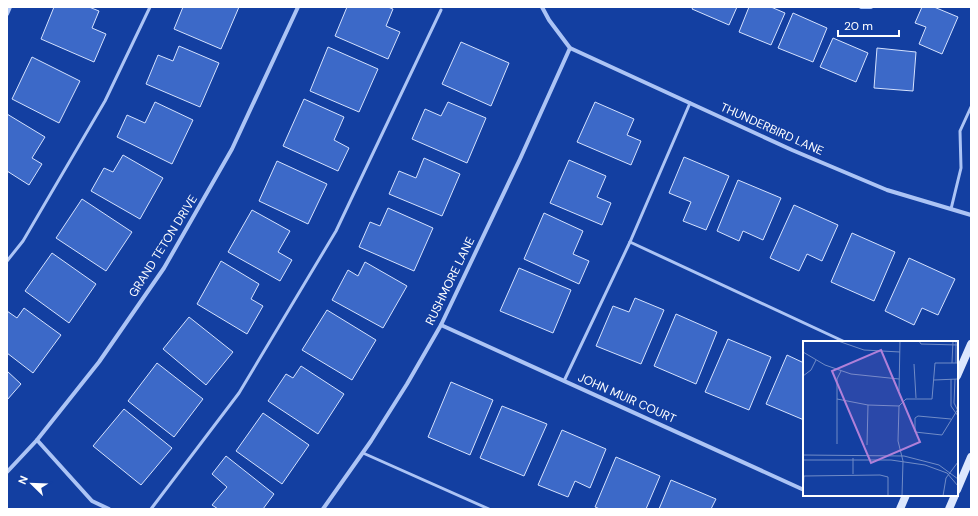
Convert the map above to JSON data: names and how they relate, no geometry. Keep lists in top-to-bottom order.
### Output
{
  "streets": {
    "street": [
      "THUNDERBIRD LANE",
      "GRAND TETON DRIVE",
      "RUSHMORE LANE",
      "JOHN MUIR COURT"
    ]
  },
  "crossings": [
    ["THUNDERBIRD LANE", "RUSHMORE LANE"],
    ["RUSHMORE LANE", "JOHN MUIR COURT"]
  ],
  "scale_bar": "20 m",
  "north": "top left"
}
